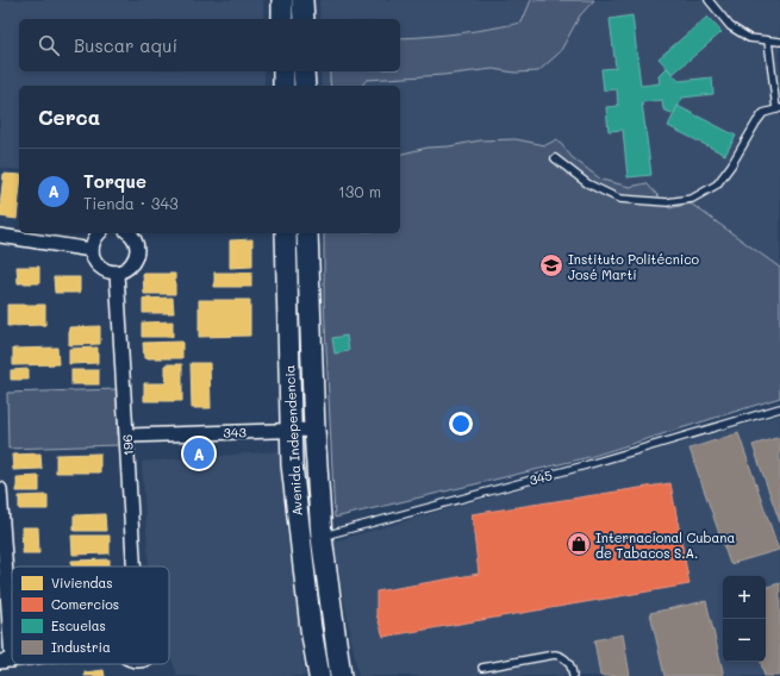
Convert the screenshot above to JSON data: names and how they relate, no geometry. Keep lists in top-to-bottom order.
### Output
{
  "streets": {
    "main road": ["Avenida Independencia"],
    "street": ["343", "196", "345"]
  },
  "crossings": [
    ["343", "Avenida Independencia"],
    ["343", "196"],
    ["Avenida Independencia", "345"]
  ],
  "places": {
    "school or university": ["Instituto Politécnico José Martí"],
    "shop": ["Internacional Cubana de Tabacos S.A."]
  },
  "legend": [
    "Viviendas",
    "Comercios",
    "Escuelas",
    "Industria"
  ],
  "page": {
    "search": "Buscar aquí",
    "heading": "Cerca",
    "list": [
      {
        "mark": "A",
        "name": "Torque",
        "note": "Tienda · 343",
        "value": "130 m"
      }
    ],
    "pins": "A",
    "map_buttons": ["+", "−"]
  }
}
